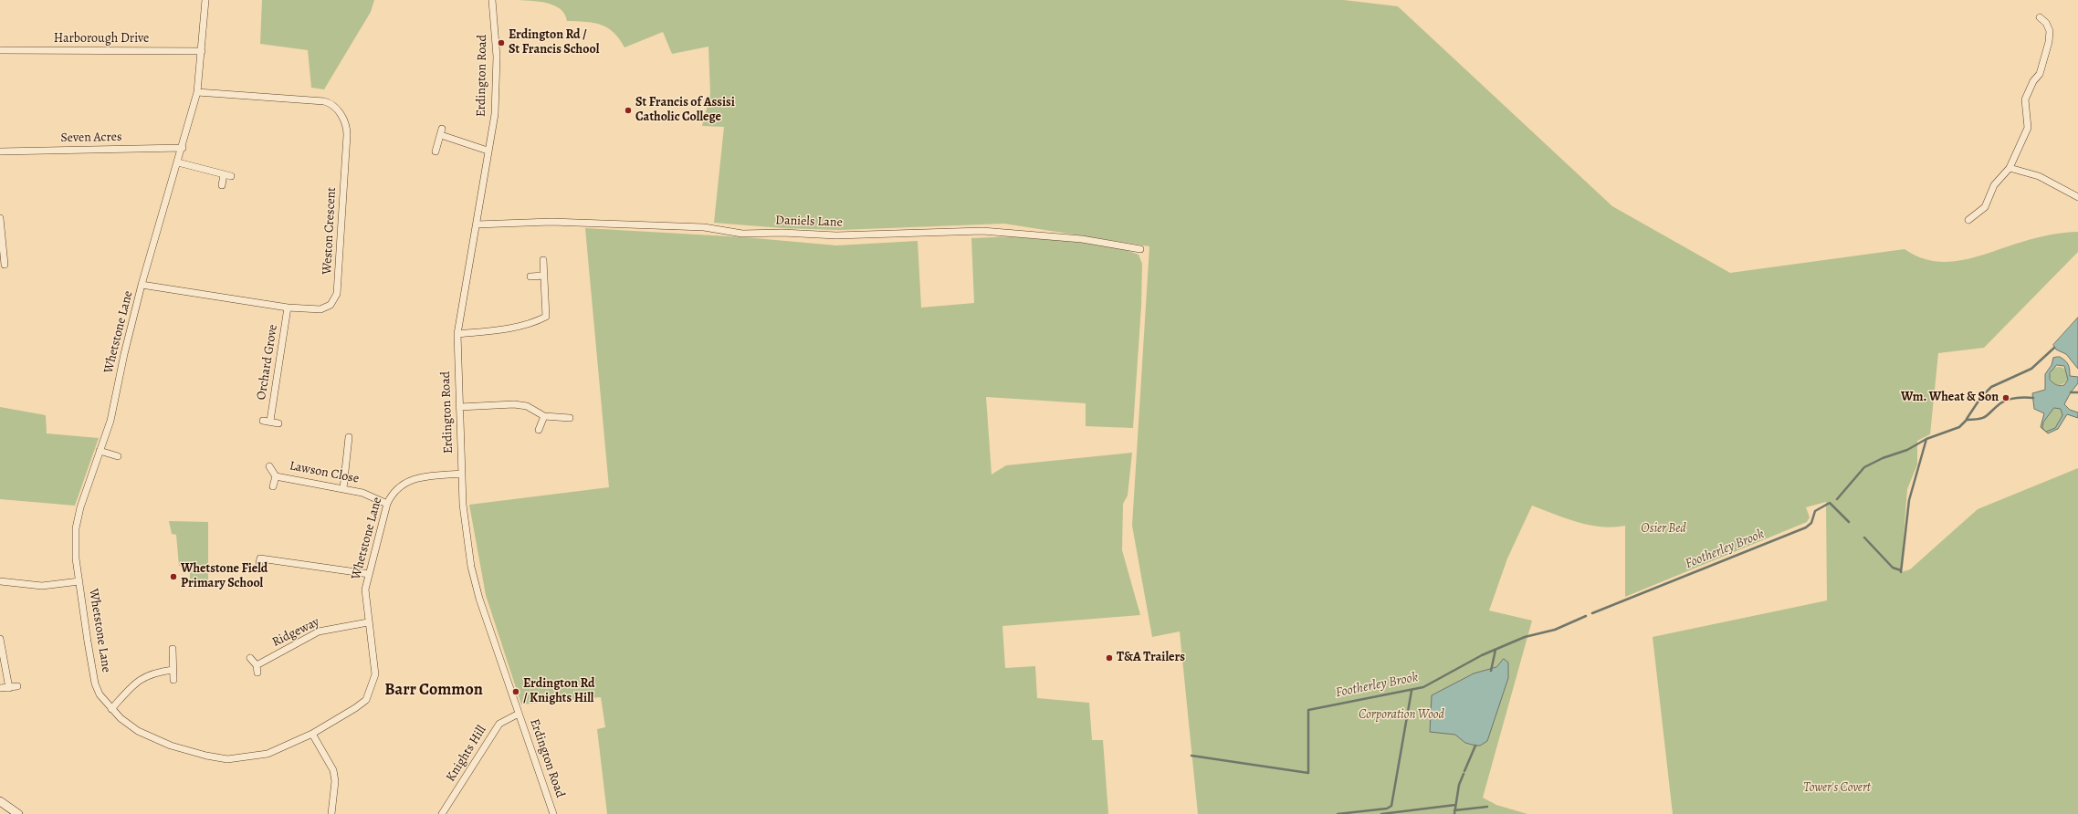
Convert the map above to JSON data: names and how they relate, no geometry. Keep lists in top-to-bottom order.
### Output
{
  "streets": {
    "street": [
      "Harborough Drive",
      "Erdington Road",
      "Seven Acres",
      "Daniels Lane",
      "Weston Crescent",
      "Whetstone Lane",
      "Orchard Grove",
      "Lawson Close",
      "Ridgeway",
      "Knights Hill"
    ]
  },
  "crossings": [
    ["Harborough Drive", "Whetstone Lane"],
    ["Erdington Road", "Daniels Lane"],
    ["Erdington Road", "Whetstone Lane"],
    ["Erdington Road", "Knights Hill"],
    ["Seven Acres", "Whetstone Lane"],
    ["Weston Crescent", "Whetstone Lane"],
    ["Weston Crescent", "Orchard Grove"],
    ["Whetstone Lane", "Lawson Close"],
    ["Whetstone Lane", "Ridgeway"]
  ],
  "districts": ["Barr Common"],
  "water": ["Footherley Brook"],
  "parks": ["Osier Bed", "Corporation Wood", "Tower's Covert"],
  "places": [
    "Erdington Rd / St Francis School",
    "St Francis of Assisi Catholic College",
    "Wm. Wheat & Son",
    "Whetstone Field Primary School",
    "T&A Trailers",
    "Erdington Rd / Knights Hill"
  ]
}
